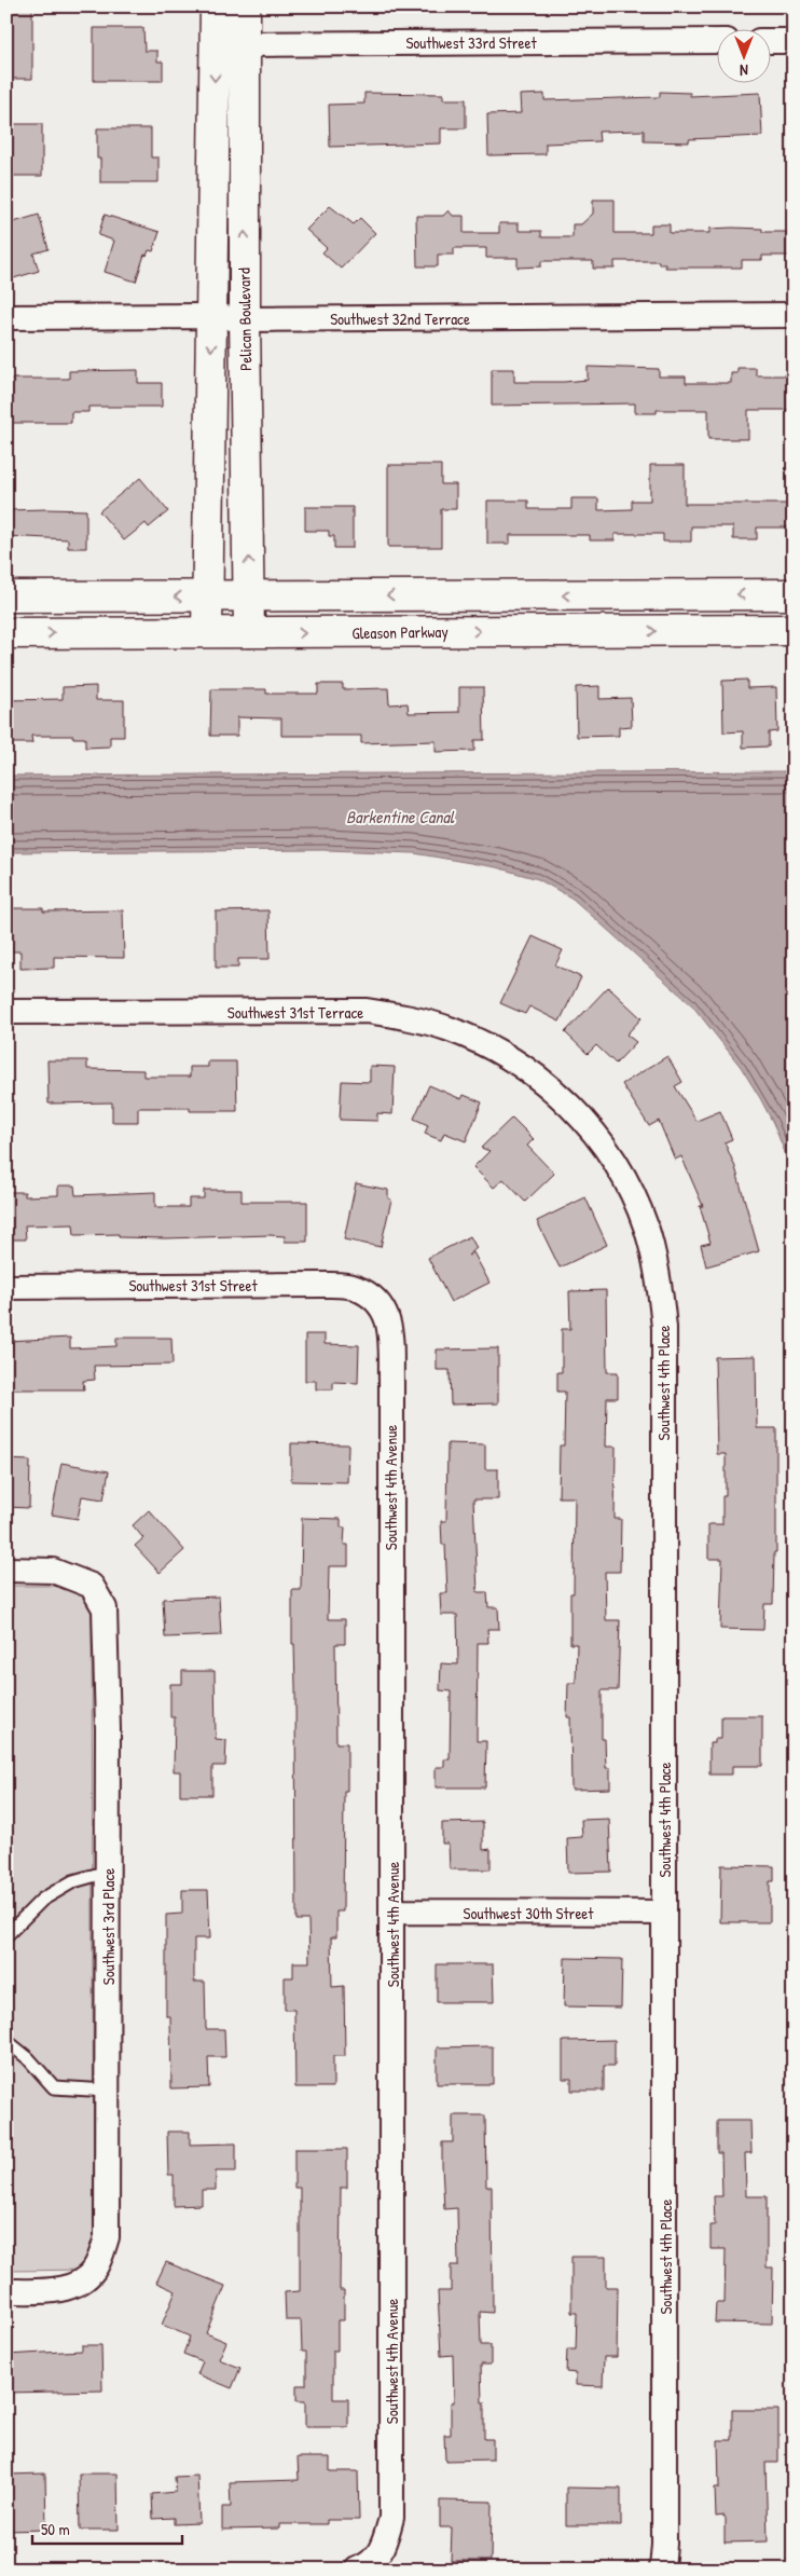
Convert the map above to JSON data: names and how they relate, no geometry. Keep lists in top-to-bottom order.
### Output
{
  "streets": {
    "main road": ["Pelican Boulevard", "Gleason Parkway"],
    "street": [
      "Southwest 33rd Street",
      "Southwest 32nd Terrace",
      "Southwest 31st Terrace",
      "Southwest 31st Street",
      "Southwest 4th Place",
      "Southwest 4th Avenue",
      "Southwest 30th Street",
      "Southwest 3rd Place"
    ]
  },
  "crossings": [
    ["Southwest 33rd Street", "Pelican Boulevard"],
    ["Southwest 32nd Terrace", "Pelican Boulevard"],
    ["Pelican Boulevard", "Gleason Parkway"],
    ["Southwest 31st Terrace", "Southwest 4th Place"],
    ["Southwest 31st Street", "Southwest 4th Avenue"],
    ["Southwest 4th Place", "Southwest 30th Street"],
    ["Southwest 4th Avenue", "Southwest 30th Street"]
  ],
  "water": ["Barkentine Canal"],
  "scale_bar": "50 m",
  "north": "bottom"
}
